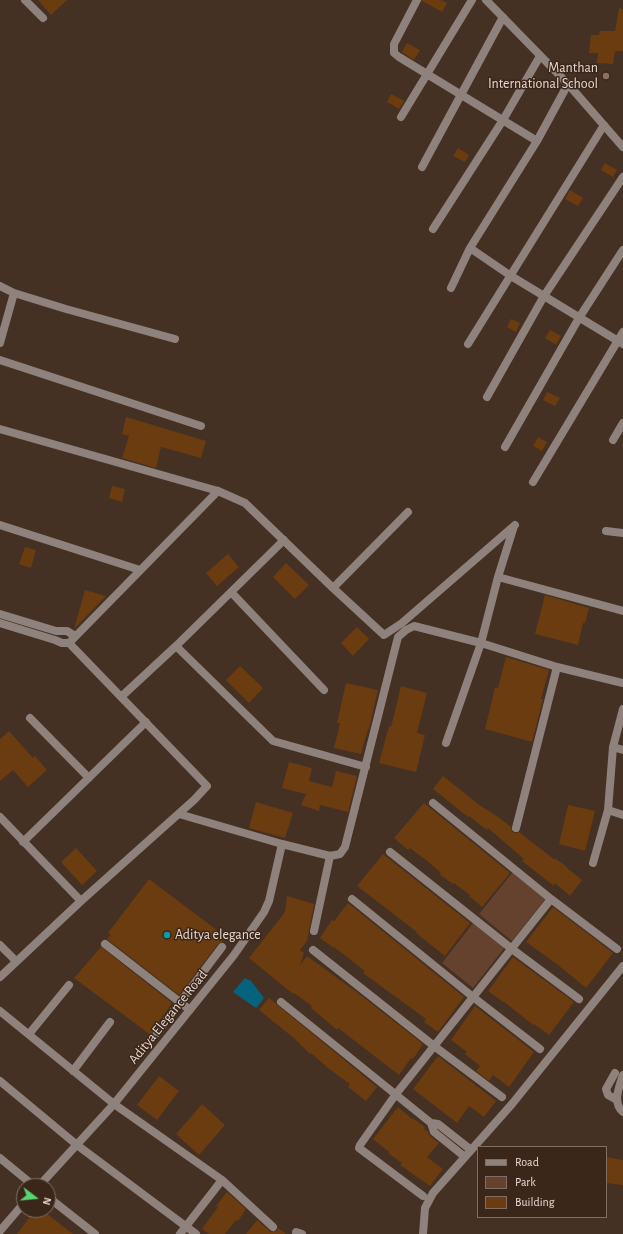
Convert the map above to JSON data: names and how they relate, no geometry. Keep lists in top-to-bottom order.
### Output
{
  "streets": {
    "street": ["Aditya Elegance Road"]
  },
  "places": ["Manthan International School", "Aditya elegance"],
  "legend": ["Road", "Park", "Building"],
  "north": "right"
}
